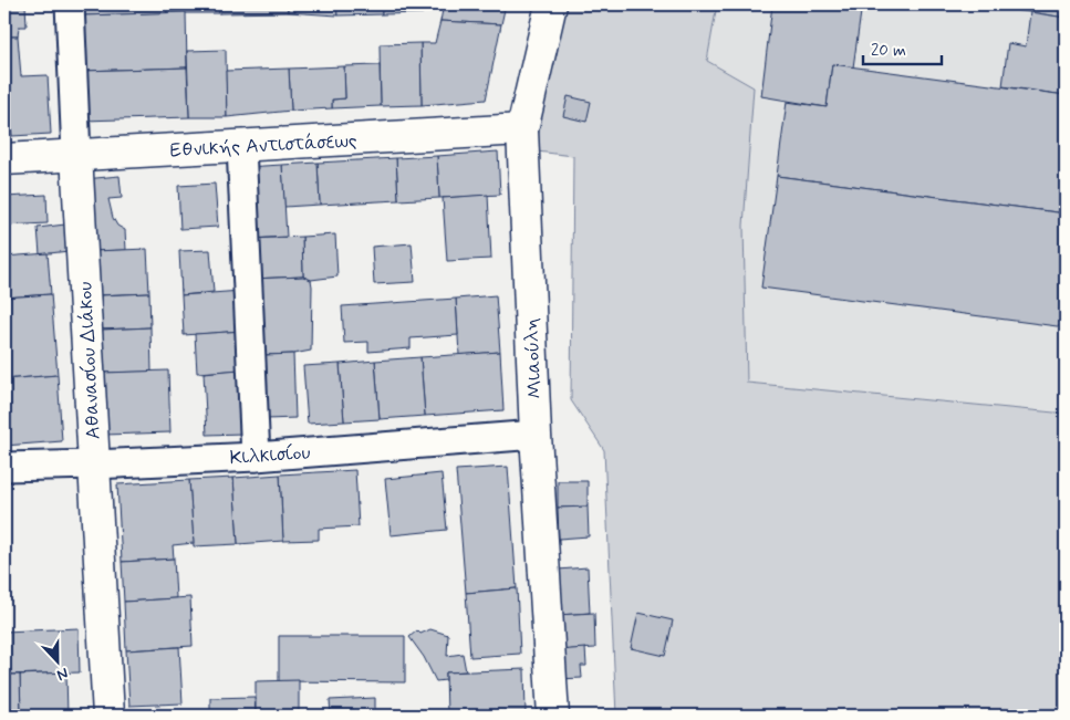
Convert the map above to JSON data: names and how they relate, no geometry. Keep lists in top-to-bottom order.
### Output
{
  "streets": {
    "street": [
      "Εθνικής Αντιστάσεως",
      "Μιαούλη",
      "Αθανασίου Διάκου",
      "Κιλκισίου"
    ]
  },
  "crossings": [
    ["Εθνικής Αντιστάσεως", "Μιαούλη"],
    ["Εθνικής Αντιστάσεως", "Αθανασίου Διάκου"],
    ["Μιαούλη", "Κιλκισίου"],
    ["Αθανασίου Διάκου", "Κιλκισίου"]
  ],
  "scale_bar": "20 m",
  "north": "bottom"
}
